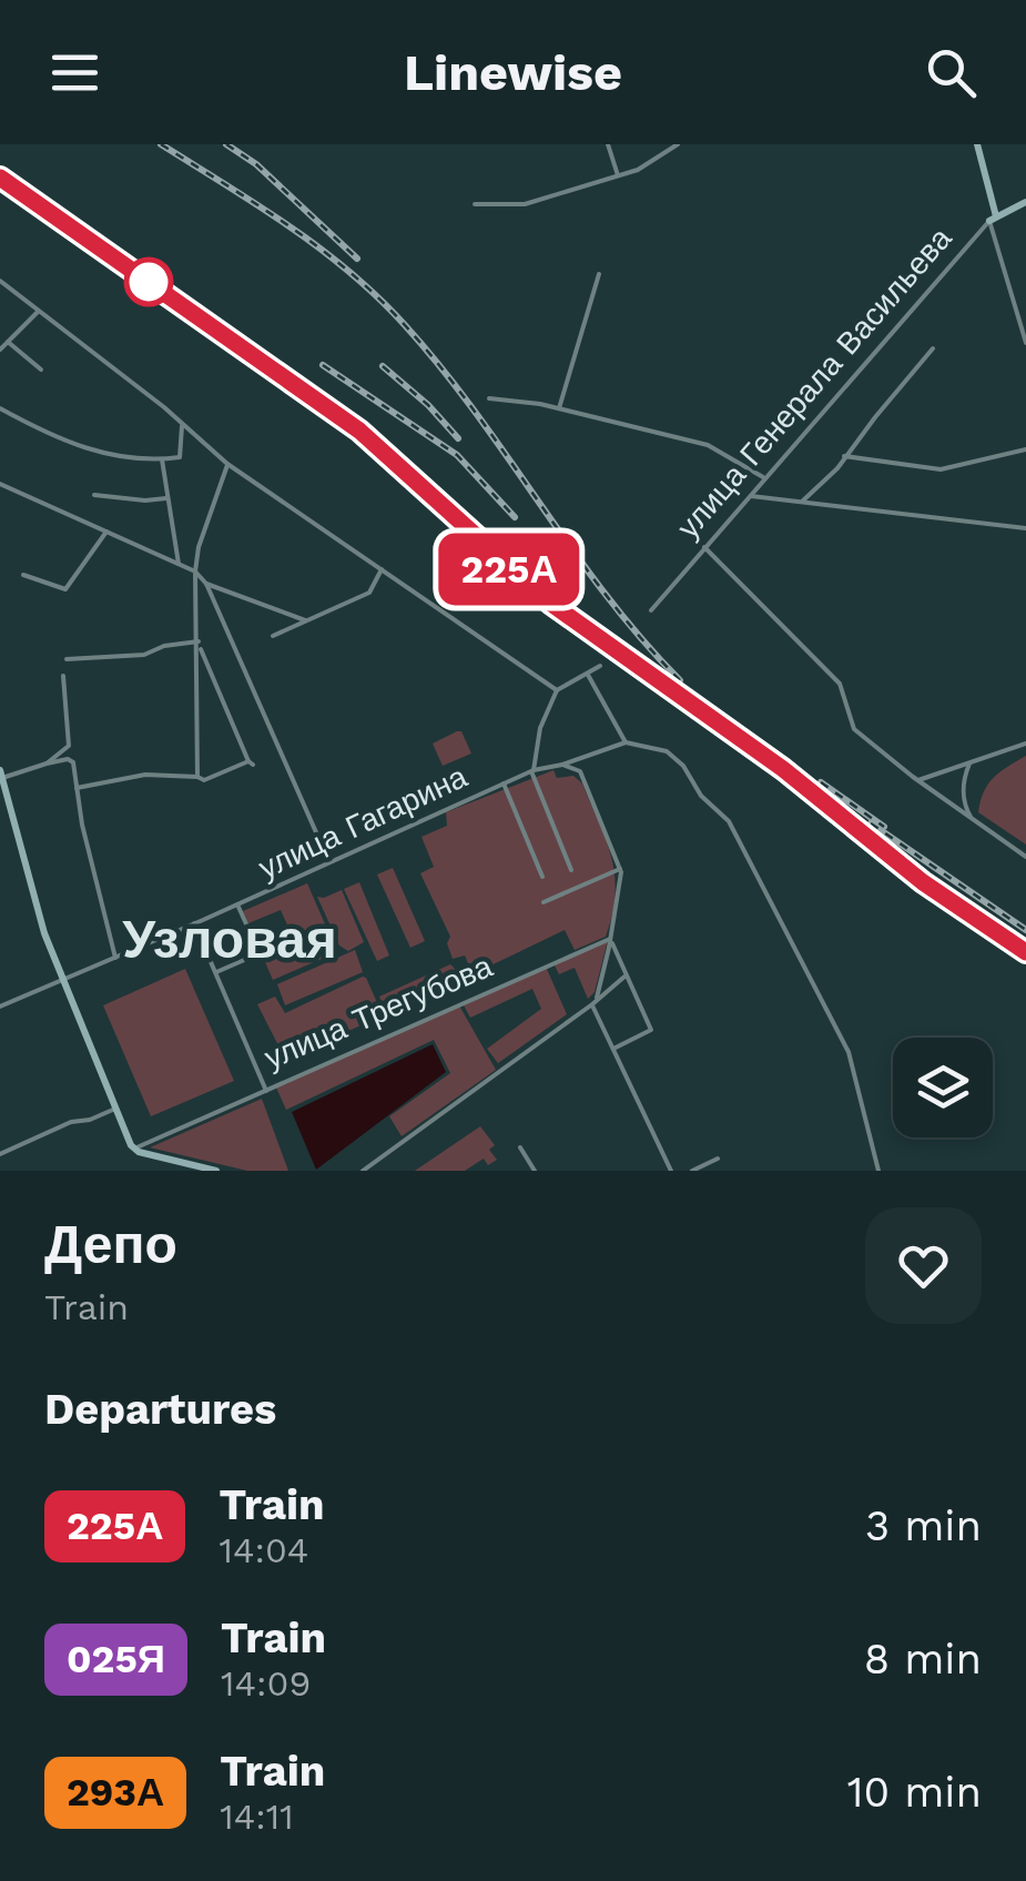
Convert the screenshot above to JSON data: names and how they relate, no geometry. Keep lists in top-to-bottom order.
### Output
{
  "streets": {
    "main road": ["улица Генерала Васильева"],
    "street": ["улица Гагарина", "улица Трегубова"]
  },
  "crossings": [
    ["улица Гагарина", "улица Трегубова"]
  ],
  "districts": ["Узловая"],
  "page": {
    "header": "Linewise",
    "on_map": "225А",
    "heading": [
      ["Депо", "Train"],
      "Departures"
    ],
    "list": [
      {
        "mark": "225А",
        "name": "Train",
        "note": "14:04",
        "value": "3 min"
      },
      {
        "mark": "025Я",
        "name": "Train",
        "note": "14:09",
        "value": "8 min"
      },
      {
        "mark": "293А",
        "name": "Train",
        "note": "14:11",
        "value": "10 min"
      }
    ]
  }
}
